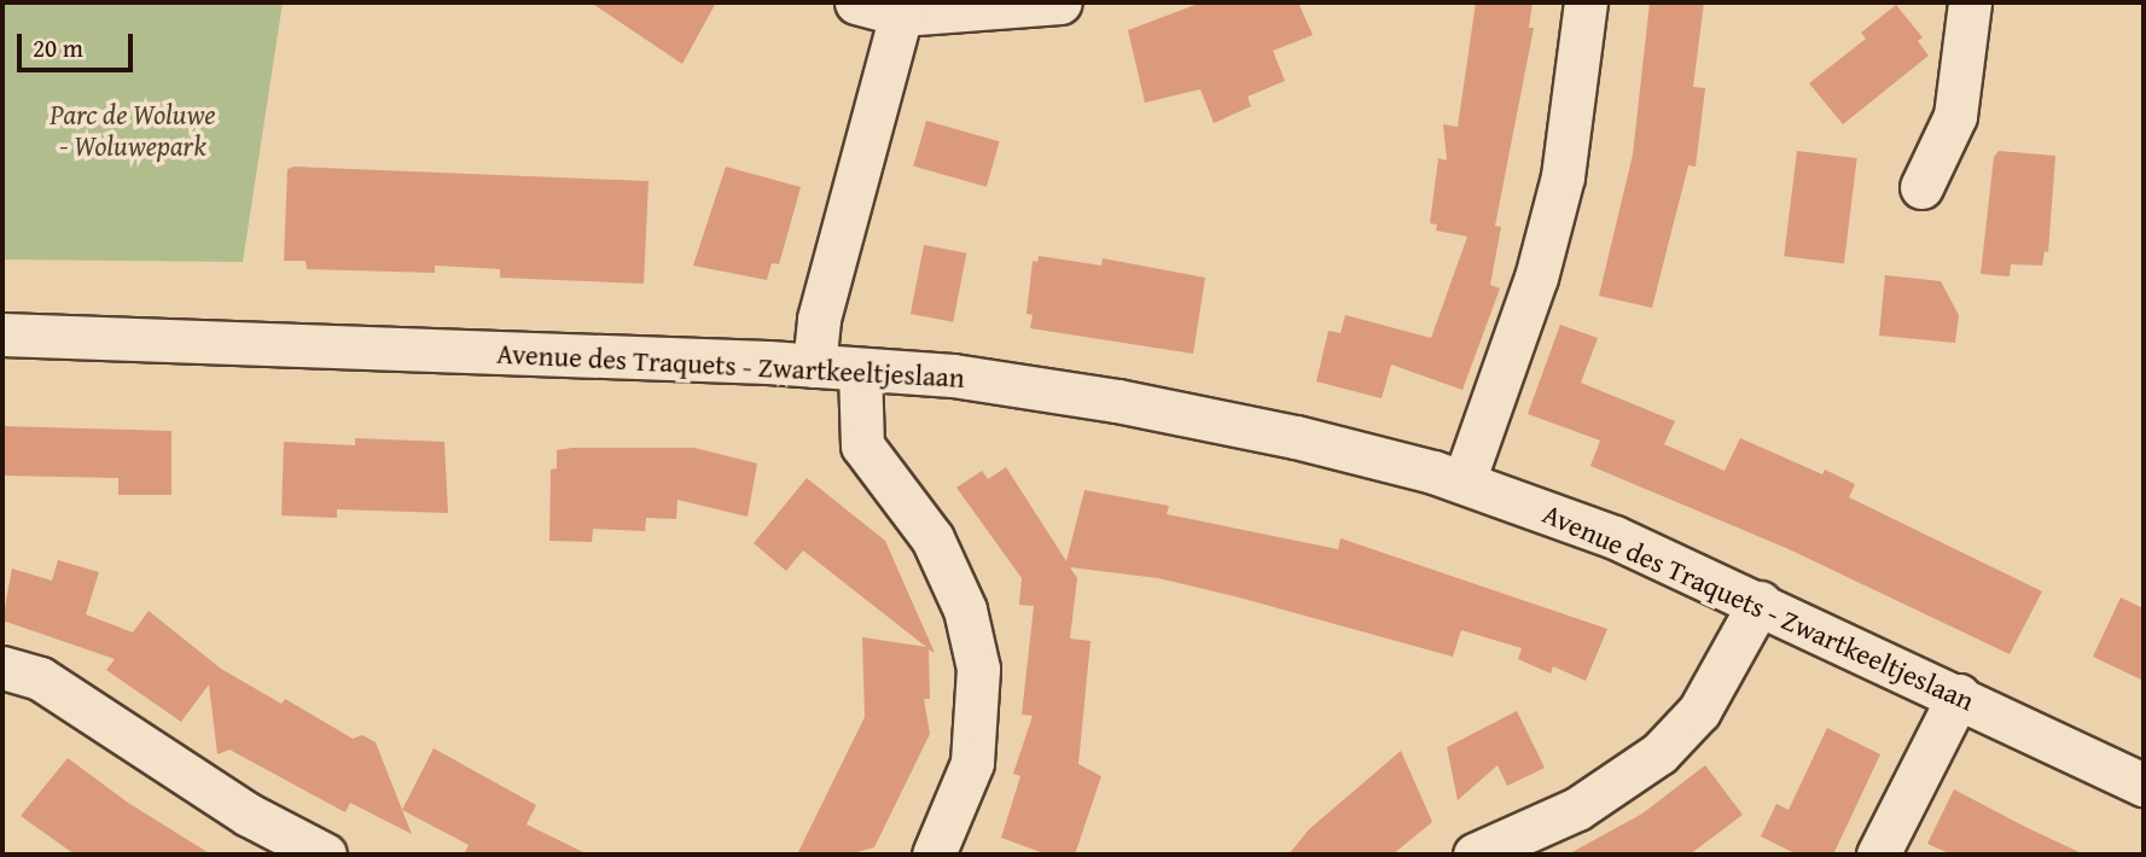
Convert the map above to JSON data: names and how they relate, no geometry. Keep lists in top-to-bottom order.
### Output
{
  "streets": {
    "street": ["Avenue des Traquets - Zwartkeeltjeslaan"]
  },
  "parks": ["Parc de Woluwe - Woluwepark"],
  "scale_bar": "20 m"
}
